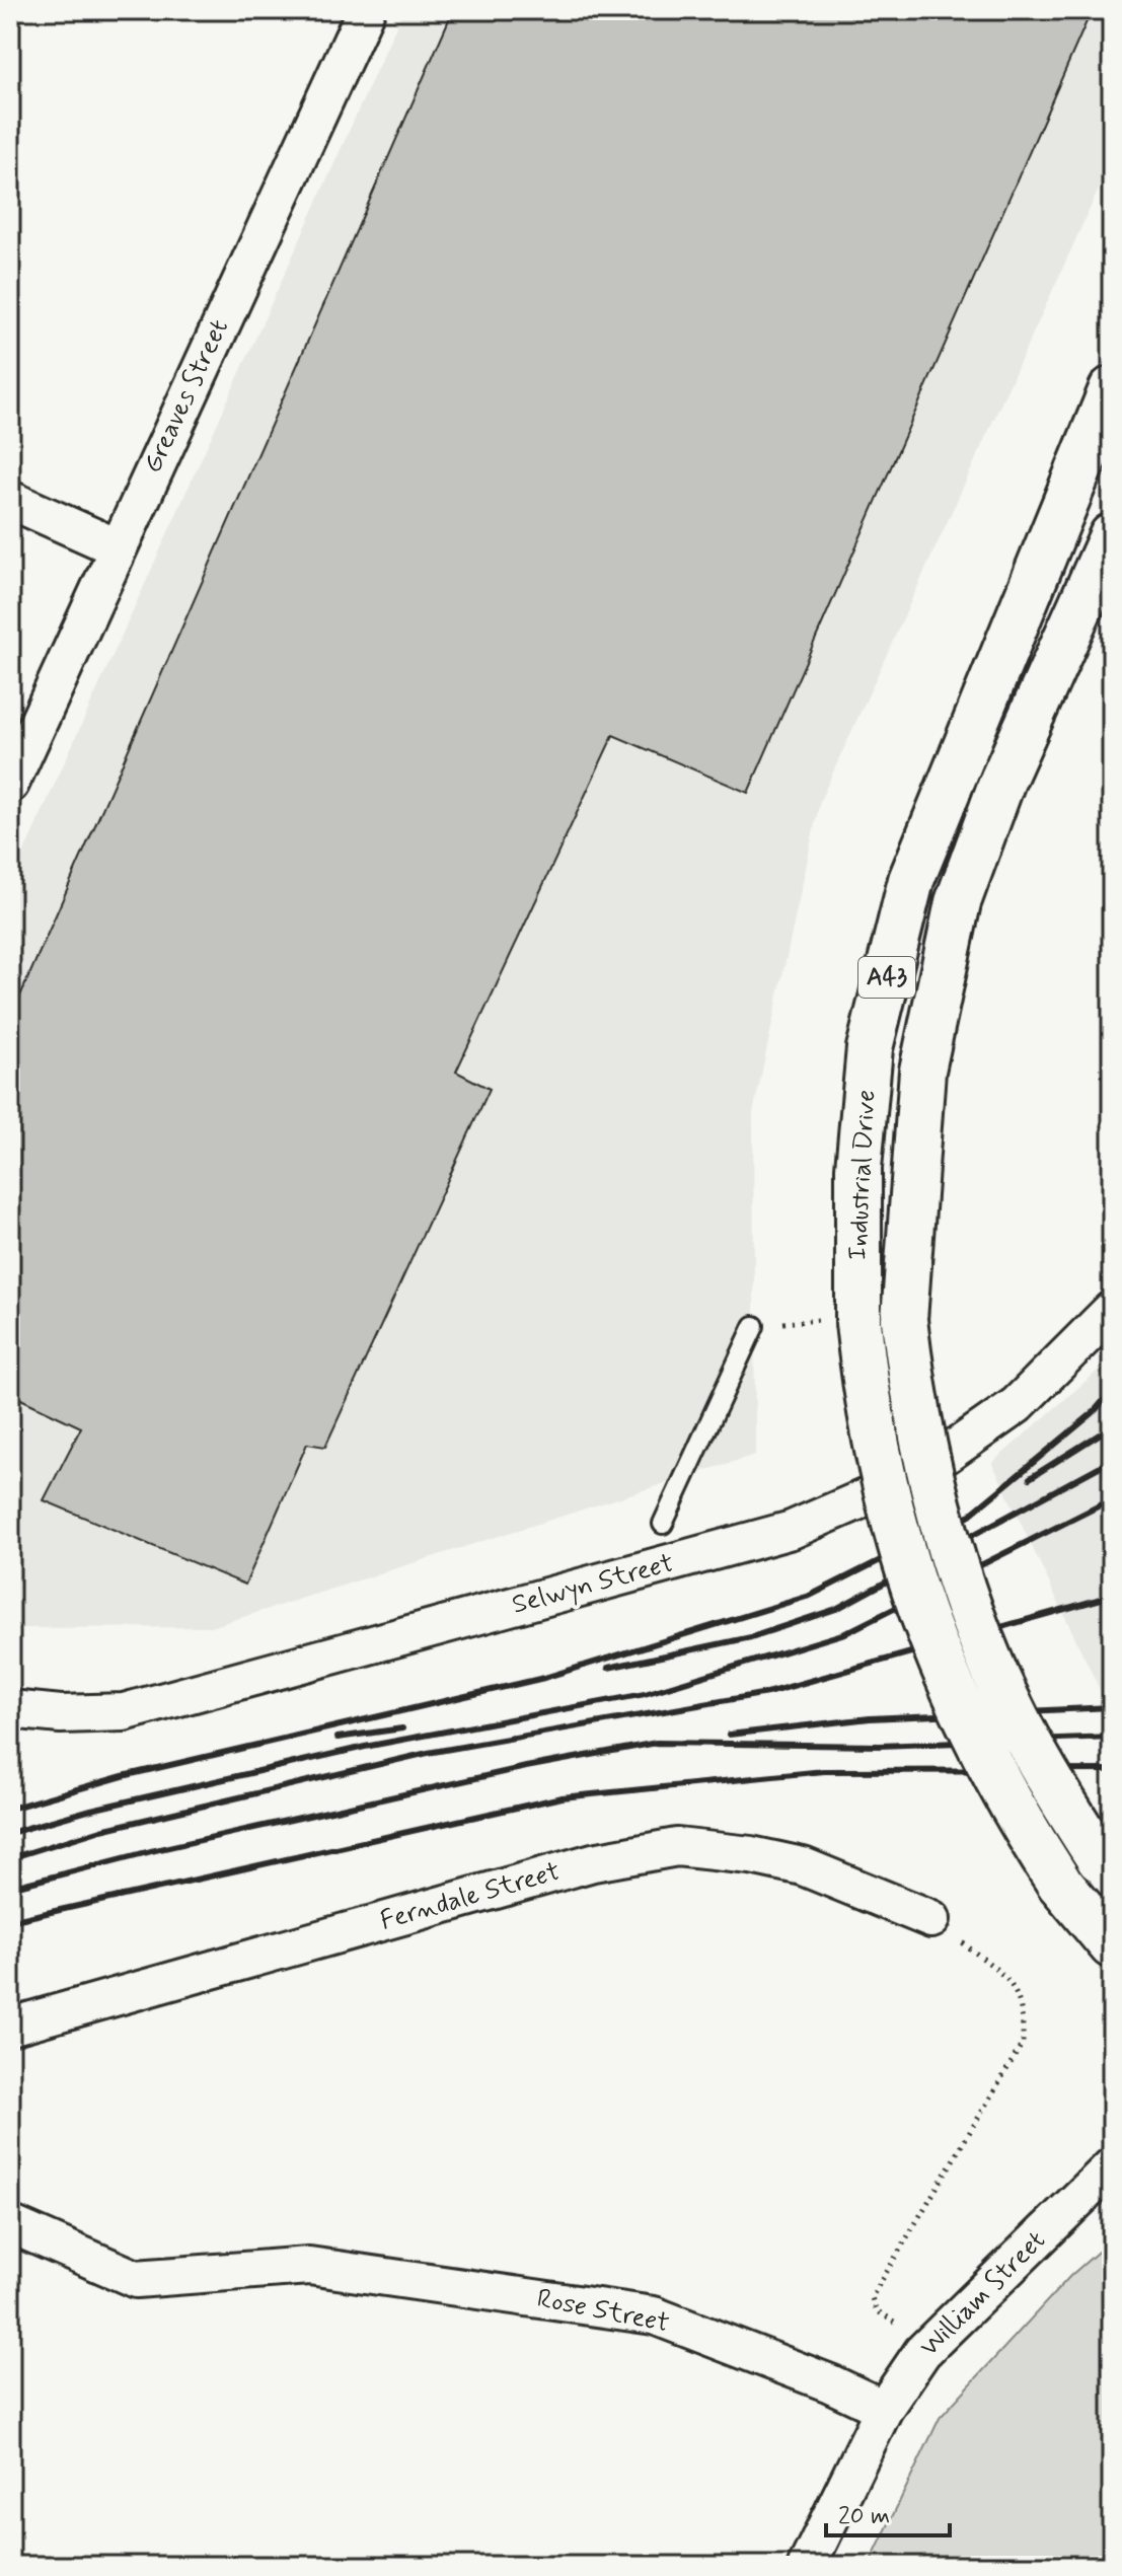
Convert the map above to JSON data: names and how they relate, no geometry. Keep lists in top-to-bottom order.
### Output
{
  "streets": {
    "highway": ["A43", "Industrial Drive"],
    "street": [
      "Greaves Street",
      "Selwyn Street",
      "Ferndale Street",
      "William Street",
      "Rose Street"
    ]
  },
  "crossings": [
    ["William Street", "Rose Street"]
  ],
  "scale_bar": "20 m"
}
